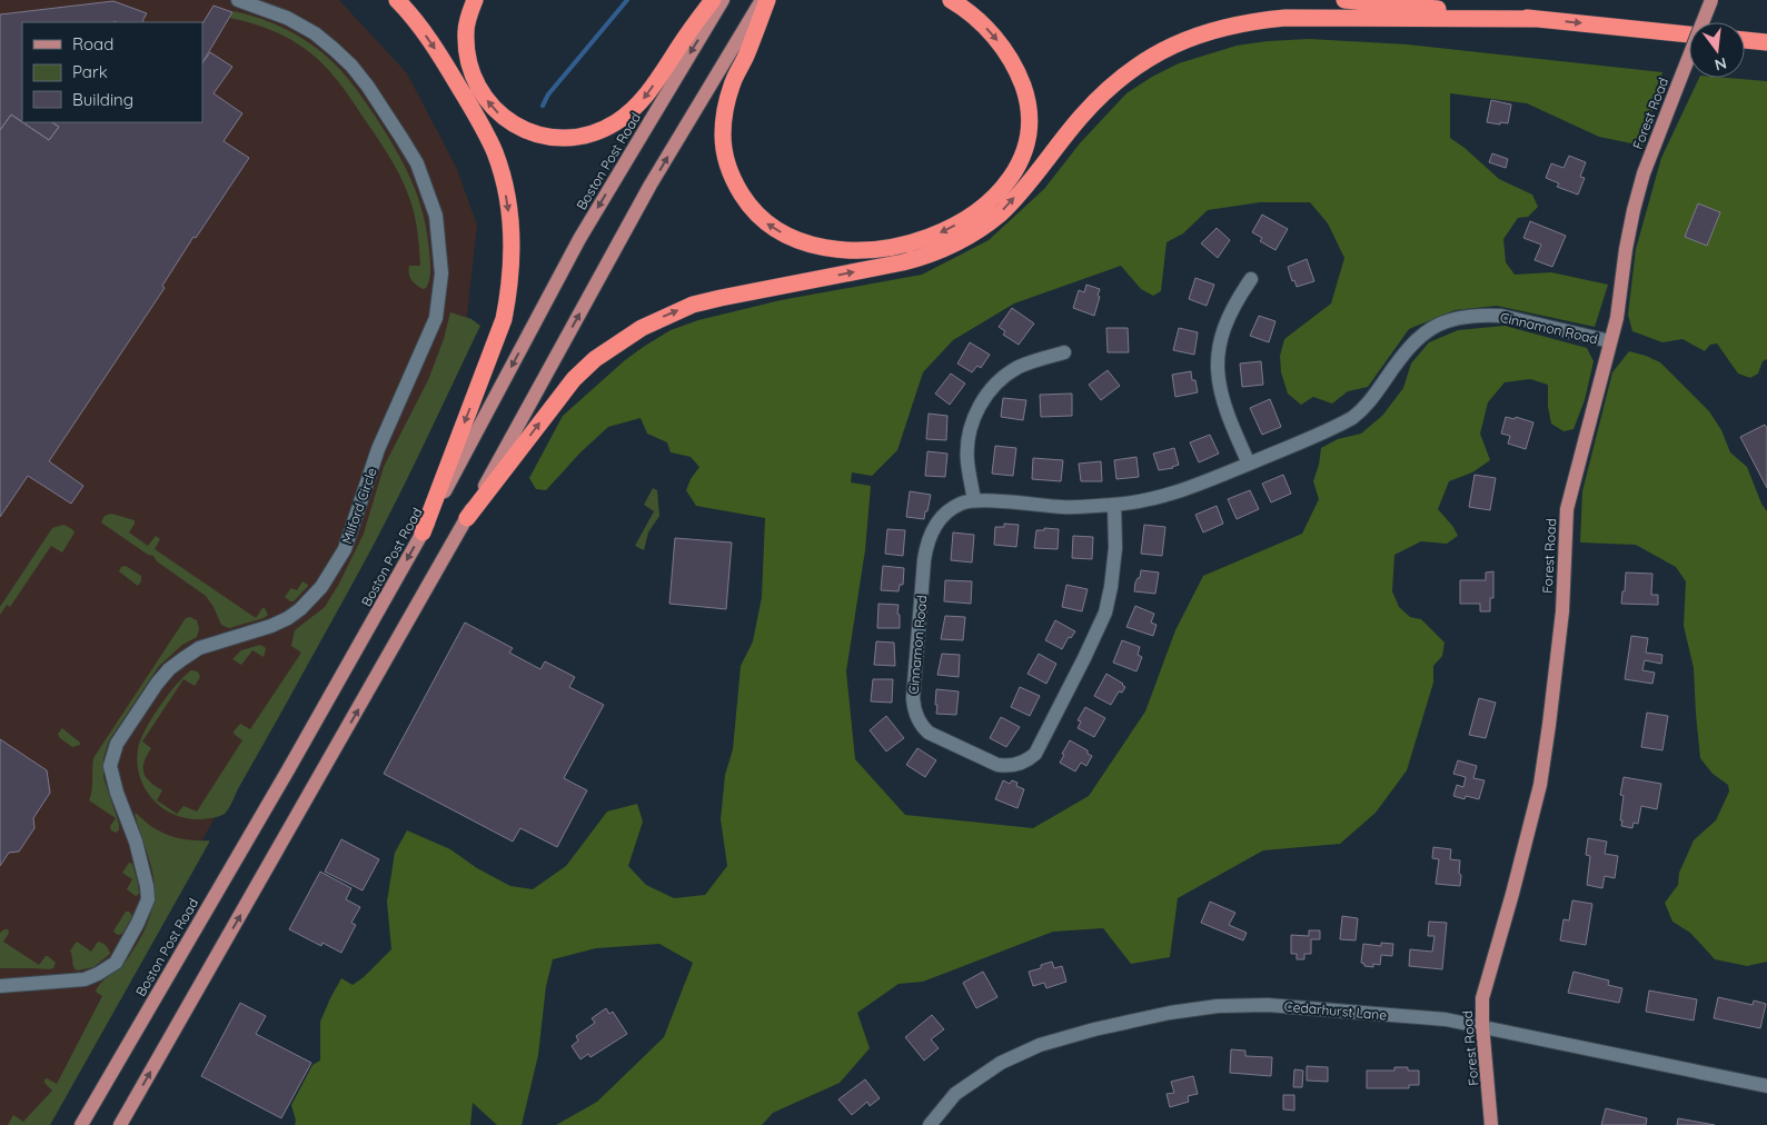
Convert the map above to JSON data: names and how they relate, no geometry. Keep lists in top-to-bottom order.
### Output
{
  "streets": {
    "main road": ["Forest Road", "Boston Post Road"],
    "street": ["Cinnamon Road", "Milford Circle", "Cedarhurst Lane"]
  },
  "crossings": [
    ["Forest Road", "Cinnamon Road"],
    ["Forest Road", "Cedarhurst Lane"]
  ],
  "legend": ["Road", "Park", "Building"],
  "north": "bottom"
}
